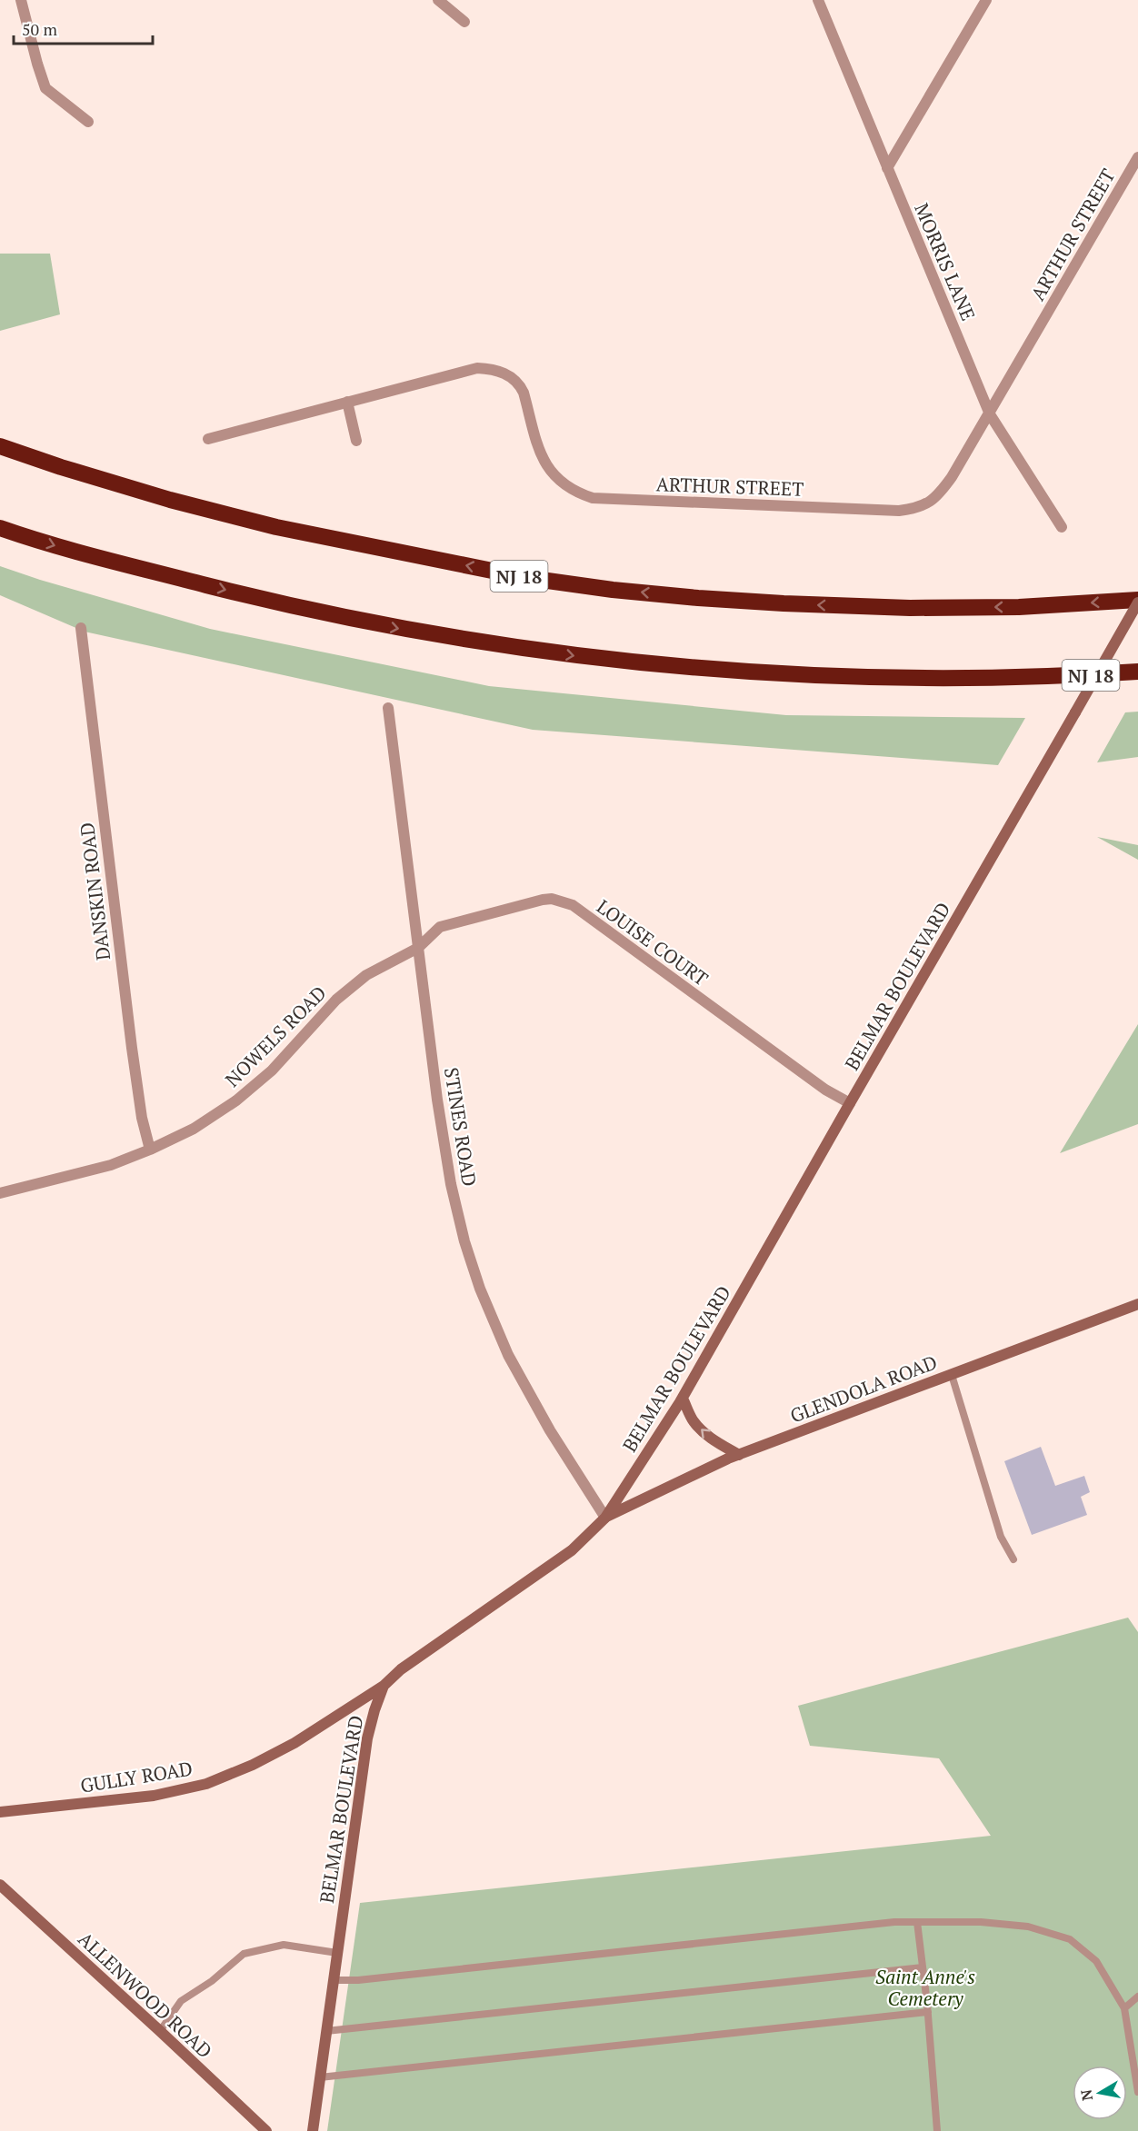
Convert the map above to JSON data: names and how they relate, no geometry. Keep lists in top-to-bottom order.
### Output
{
  "streets": {
    "highway": ["NJ 18"],
    "main road": [
      "BELMAR BOULEVARD",
      "GLENDOLA ROAD",
      "GULLY ROAD",
      "ALLENWOOD ROAD"
    ],
    "street": [
      "ARTHUR STREET",
      "MORRIS LANE",
      "DANSKIN ROAD",
      "LOUISE COURT",
      "NOWELS ROAD",
      "STINES ROAD"
    ]
  },
  "crossings": [
    ["ARTHUR STREET", "MORRIS LANE"],
    ["NJ 18", "BELMAR BOULEVARD"],
    ["DANSKIN ROAD", "NOWELS ROAD"],
    ["LOUISE COURT", "BELMAR BOULEVARD"],
    ["LOUISE COURT", "NOWELS ROAD"],
    ["LOUISE COURT", "STINES ROAD"],
    ["BELMAR BOULEVARD", "STINES ROAD"],
    ["BELMAR BOULEVARD", "GLENDOLA ROAD"],
    ["BELMAR BOULEVARD", "GULLY ROAD"],
    ["NOWELS ROAD", "STINES ROAD"],
    ["STINES ROAD", "GLENDOLA ROAD"]
  ],
  "parks": ["Saint Anne's Cemetery"],
  "scale_bar": "50 m",
  "north": "left"
}
